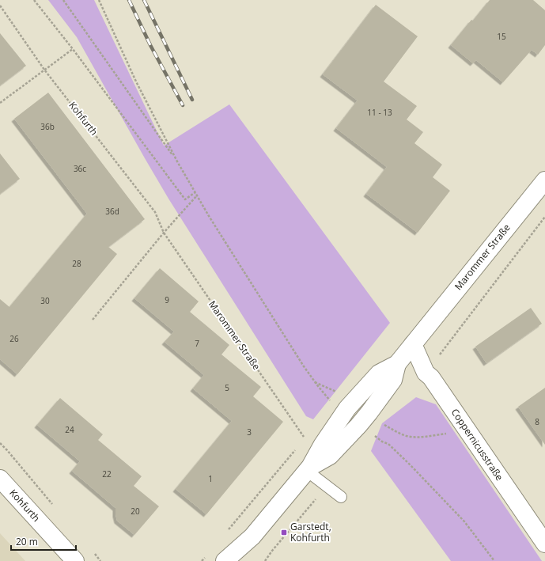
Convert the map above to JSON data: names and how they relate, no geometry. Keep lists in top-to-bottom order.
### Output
{
  "streets": {
    "street": ["Kohfurth", "Marommer Straße", "Coppernicusstraße"]
  },
  "crossings": [
    ["Kohfurth", "Marommer Straße"],
    ["Marommer Straße", "Coppernicusstraße"]
  ],
  "places": {
    "transit": ["Garstedt, Kohfurth"]
  },
  "house_numbers": [
    "15",
    "11 - 13",
    "36b",
    "36c",
    "36d",
    "28",
    "9",
    "30",
    "26",
    "7",
    "5",
    "8",
    "24",
    "3",
    "22",
    "1",
    "20"
  ],
  "scale_bar": "20 m"
}
